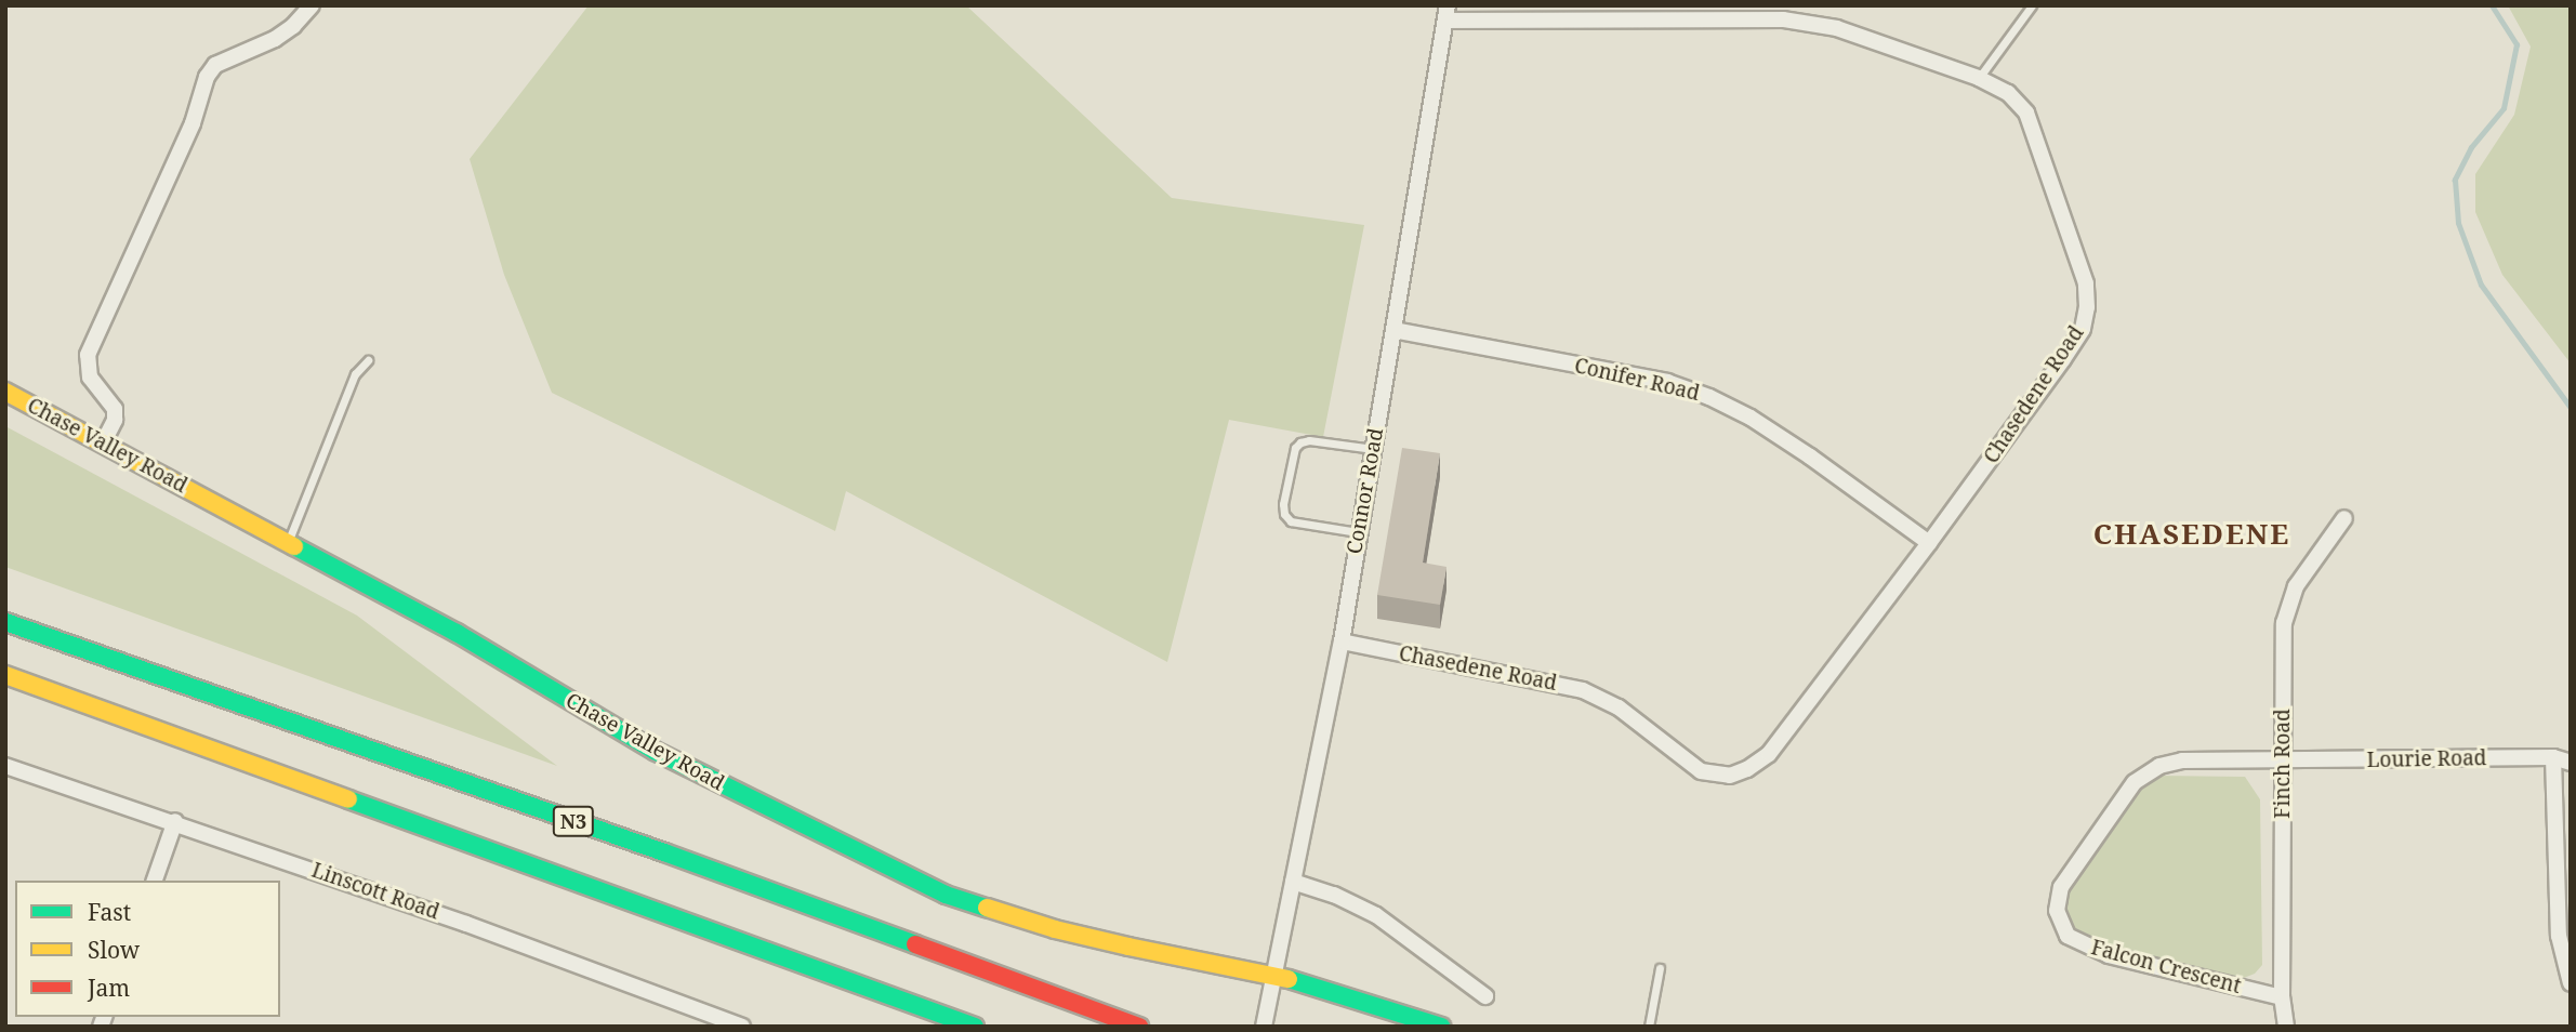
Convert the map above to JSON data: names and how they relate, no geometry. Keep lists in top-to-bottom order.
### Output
{
  "streets": {
    "main road": ["Chase Valley Road", "N3"],
    "street": [
      "Conifer Road",
      "Chasedene Road",
      "Connor Road",
      "Lourie Road",
      "Finch Road",
      "Linscott Road",
      "Falcon Crescent"
    ]
  },
  "crossings": [
    ["Conifer Road", "Chasedene Road"],
    ["Conifer Road", "Connor Road"],
    ["Chasedene Road", "Connor Road"],
    ["Chase Valley Road", "Connor Road"],
    ["Lourie Road", "Finch Road"],
    ["Lourie Road", "Falcon Crescent"],
    ["Finch Road", "Falcon Crescent"]
  ],
  "districts": ["CHASEDENE"],
  "legend": ["Fast", "Slow", "Jam"]
}
